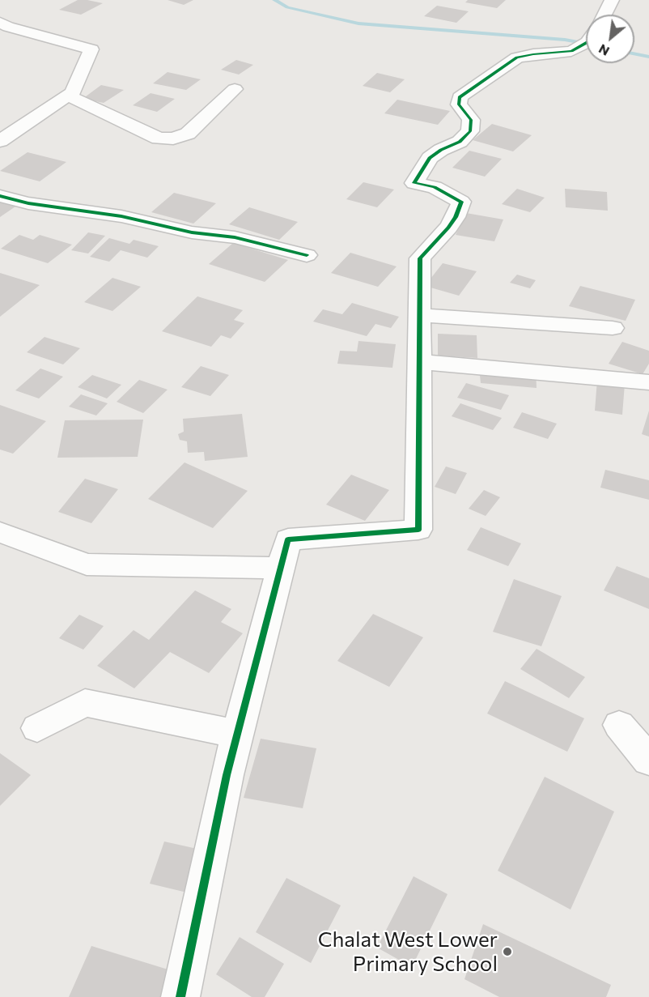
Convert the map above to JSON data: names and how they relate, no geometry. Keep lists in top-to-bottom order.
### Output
{
  "places": ["Chalat West Lower Primary School"],
  "north": "bottom left"
}
